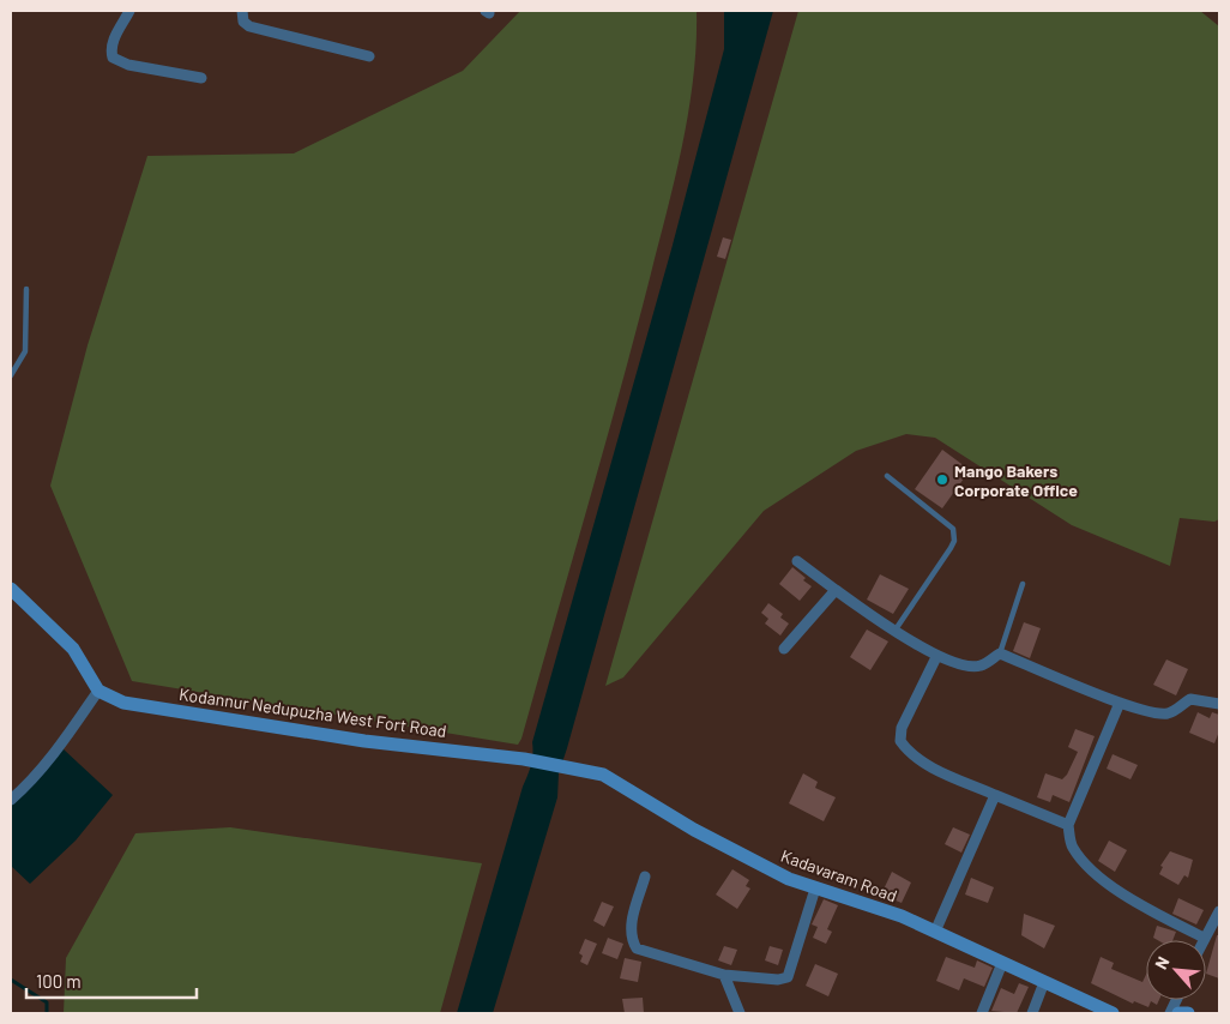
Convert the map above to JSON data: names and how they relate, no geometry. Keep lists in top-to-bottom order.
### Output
{
  "streets": {
    "main road": ["Kodannur Nedupuzha West Fort Road", "Kadavaram Road"]
  },
  "crossings": [
    ["Kodannur Nedupuzha West Fort Road", "Kadavaram Road"]
  ],
  "places": ["Mango Bakers Corporate Office"],
  "scale_bar": "100 m",
  "north": "top left"
}
